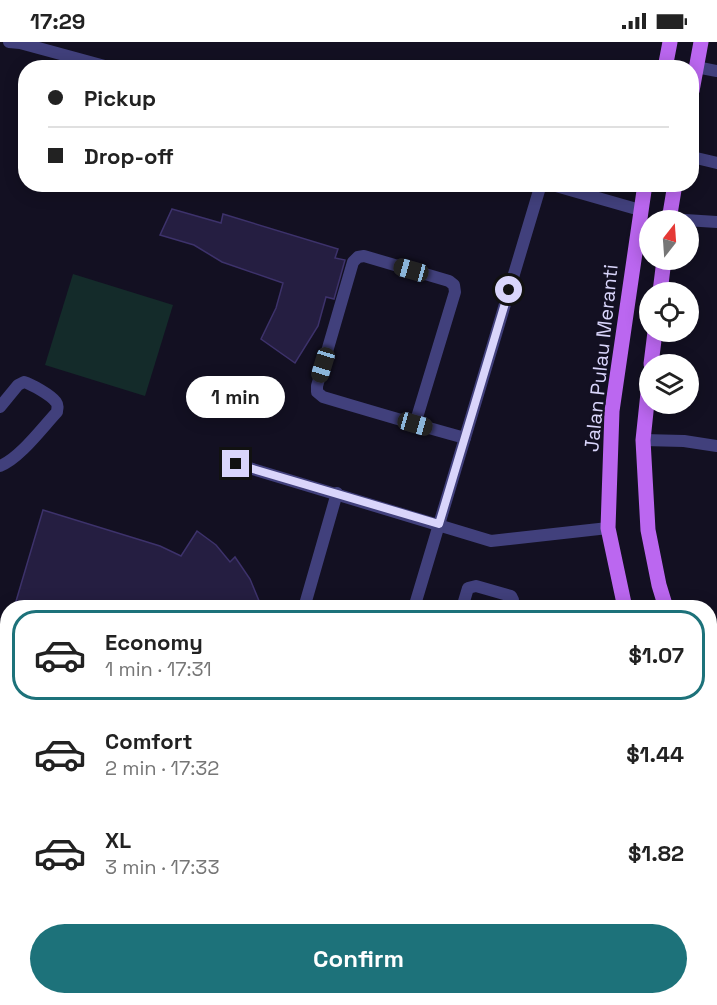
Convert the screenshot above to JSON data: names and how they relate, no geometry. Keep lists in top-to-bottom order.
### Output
{
  "streets": {
    "main road": ["Jalan Pulau Meranti"]
  },
  "north": "top",
  "page": {
    "status": "17:29",
    "banner": ["Pickup", "Drop-off"],
    "bubble": "1 min",
    "list": [
      {
        "name": "Economy",
        "note": "1 min · 17:31",
        "value": "$1.07"
      },
      {
        "name": "Comfort",
        "note": "2 min · 17:32",
        "value": "$1.44"
      },
      {
        "name": "XL",
        "note": "3 min · 17:33",
        "value": "$1.82"
      }
    ],
    "buttons": "Confirm"
  }
}
